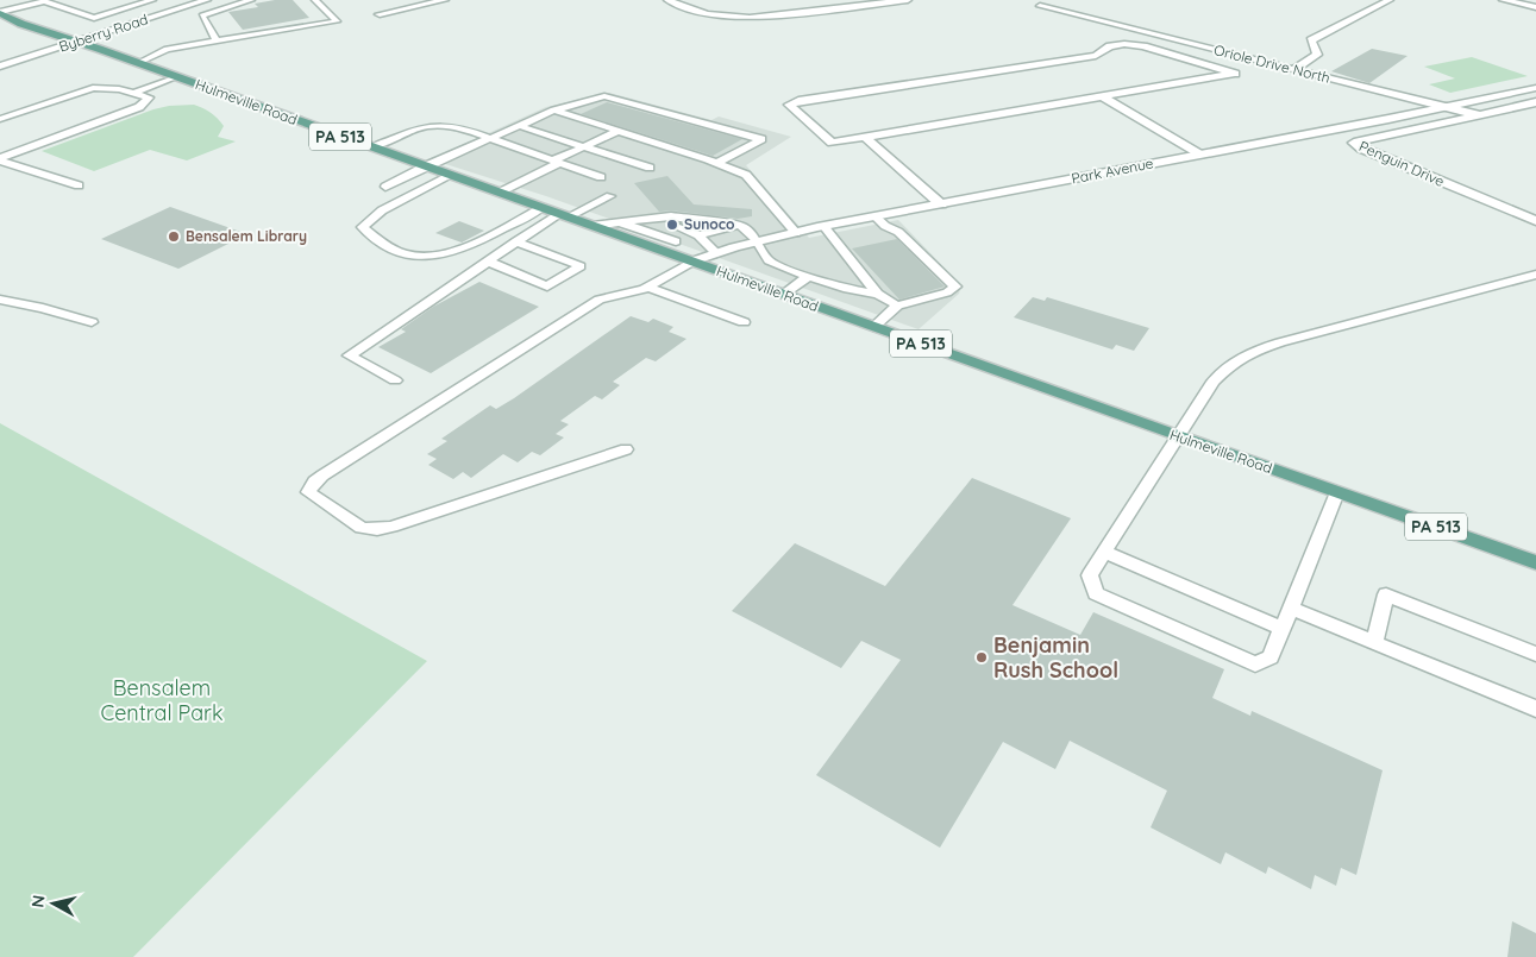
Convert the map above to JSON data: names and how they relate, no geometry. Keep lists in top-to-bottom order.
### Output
{
  "streets": {
    "main road": ["Hulmeville Road", "PA 513"],
    "street": [
      "Byberry Road",
      "Oriole Drive North",
      "Penguin Drive",
      "Park Avenue"
    ]
  },
  "crossings": [
    ["Byberry Road", "Hulmeville Road"],
    ["Oriole Drive North", "Park Avenue"],
    ["Hulmeville Road", "Park Avenue"]
  ],
  "parks": ["Bensalem Central Park"],
  "places": ["Sunoco", "Bensalem Library", "Benjamin Rush School"],
  "north": "left"
}
